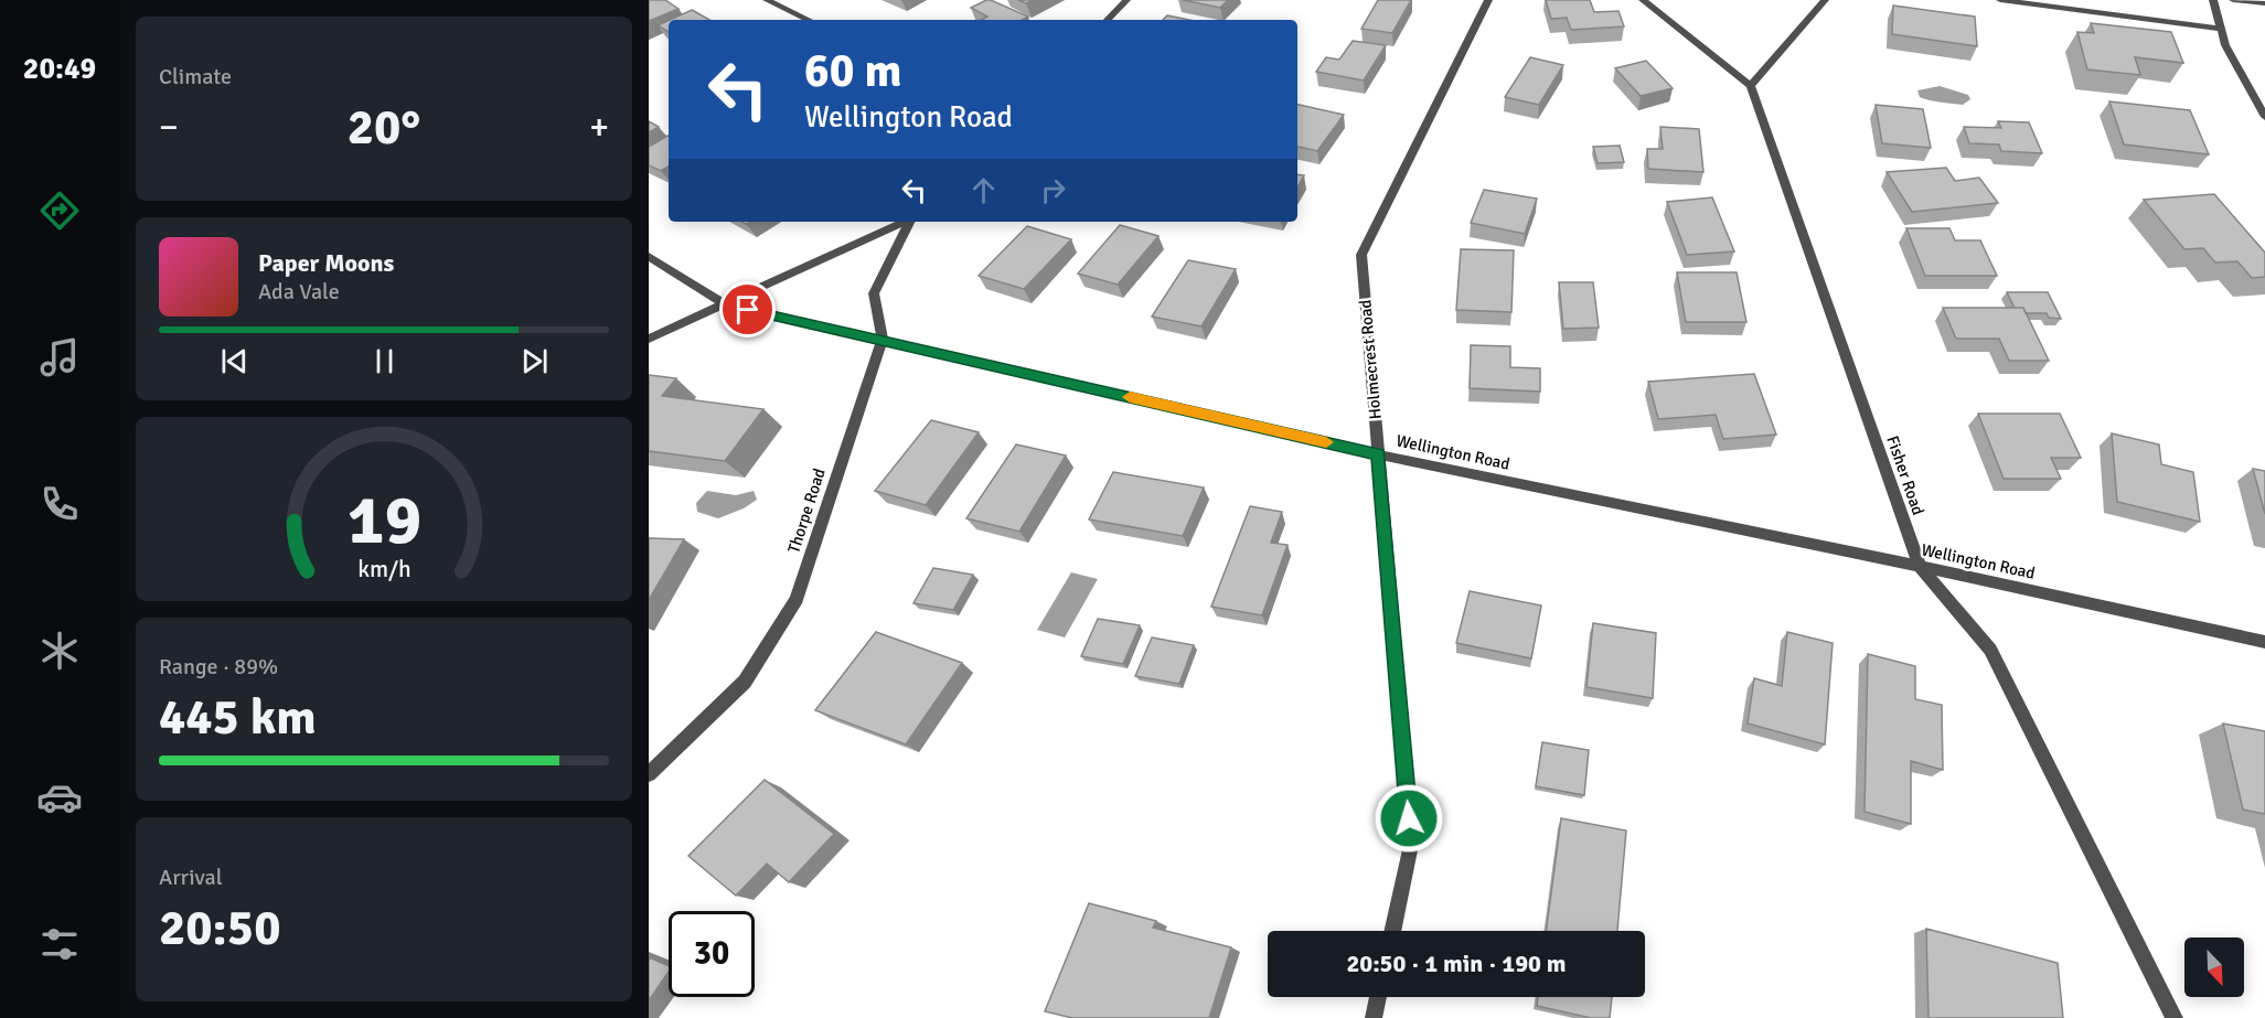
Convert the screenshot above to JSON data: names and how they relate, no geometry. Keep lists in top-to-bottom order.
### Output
{
  "streets": {
    "street": [
      "Holmecrest Road",
      "Wellington Road",
      "Fisher Road",
      "Thorpe Road"
    ]
  },
  "crossings": [
    ["Holmecrest Road", "Wellington Road"],
    ["Wellington Road", "Fisher Road"],
    ["Wellington Road", "Thorpe Road"]
  ],
  "north": "bottom right",
  "page": {
    "tabs": "20:49",
    "tile": [
      "Climate",
      ["Range · 89%", "445 km"],
      ["Arrival", "20:50"]
    ],
    "turn": ["60 m", "Wellington Road"],
    "heat": ["−", "20°", "+"],
    "song": ["Paper Moons", "Ada Vale"],
    "limit": "30",
    "trip": "20:50 · 1 min · 190 m",
    "gauge": ["19", "km/h"]
  }
}
